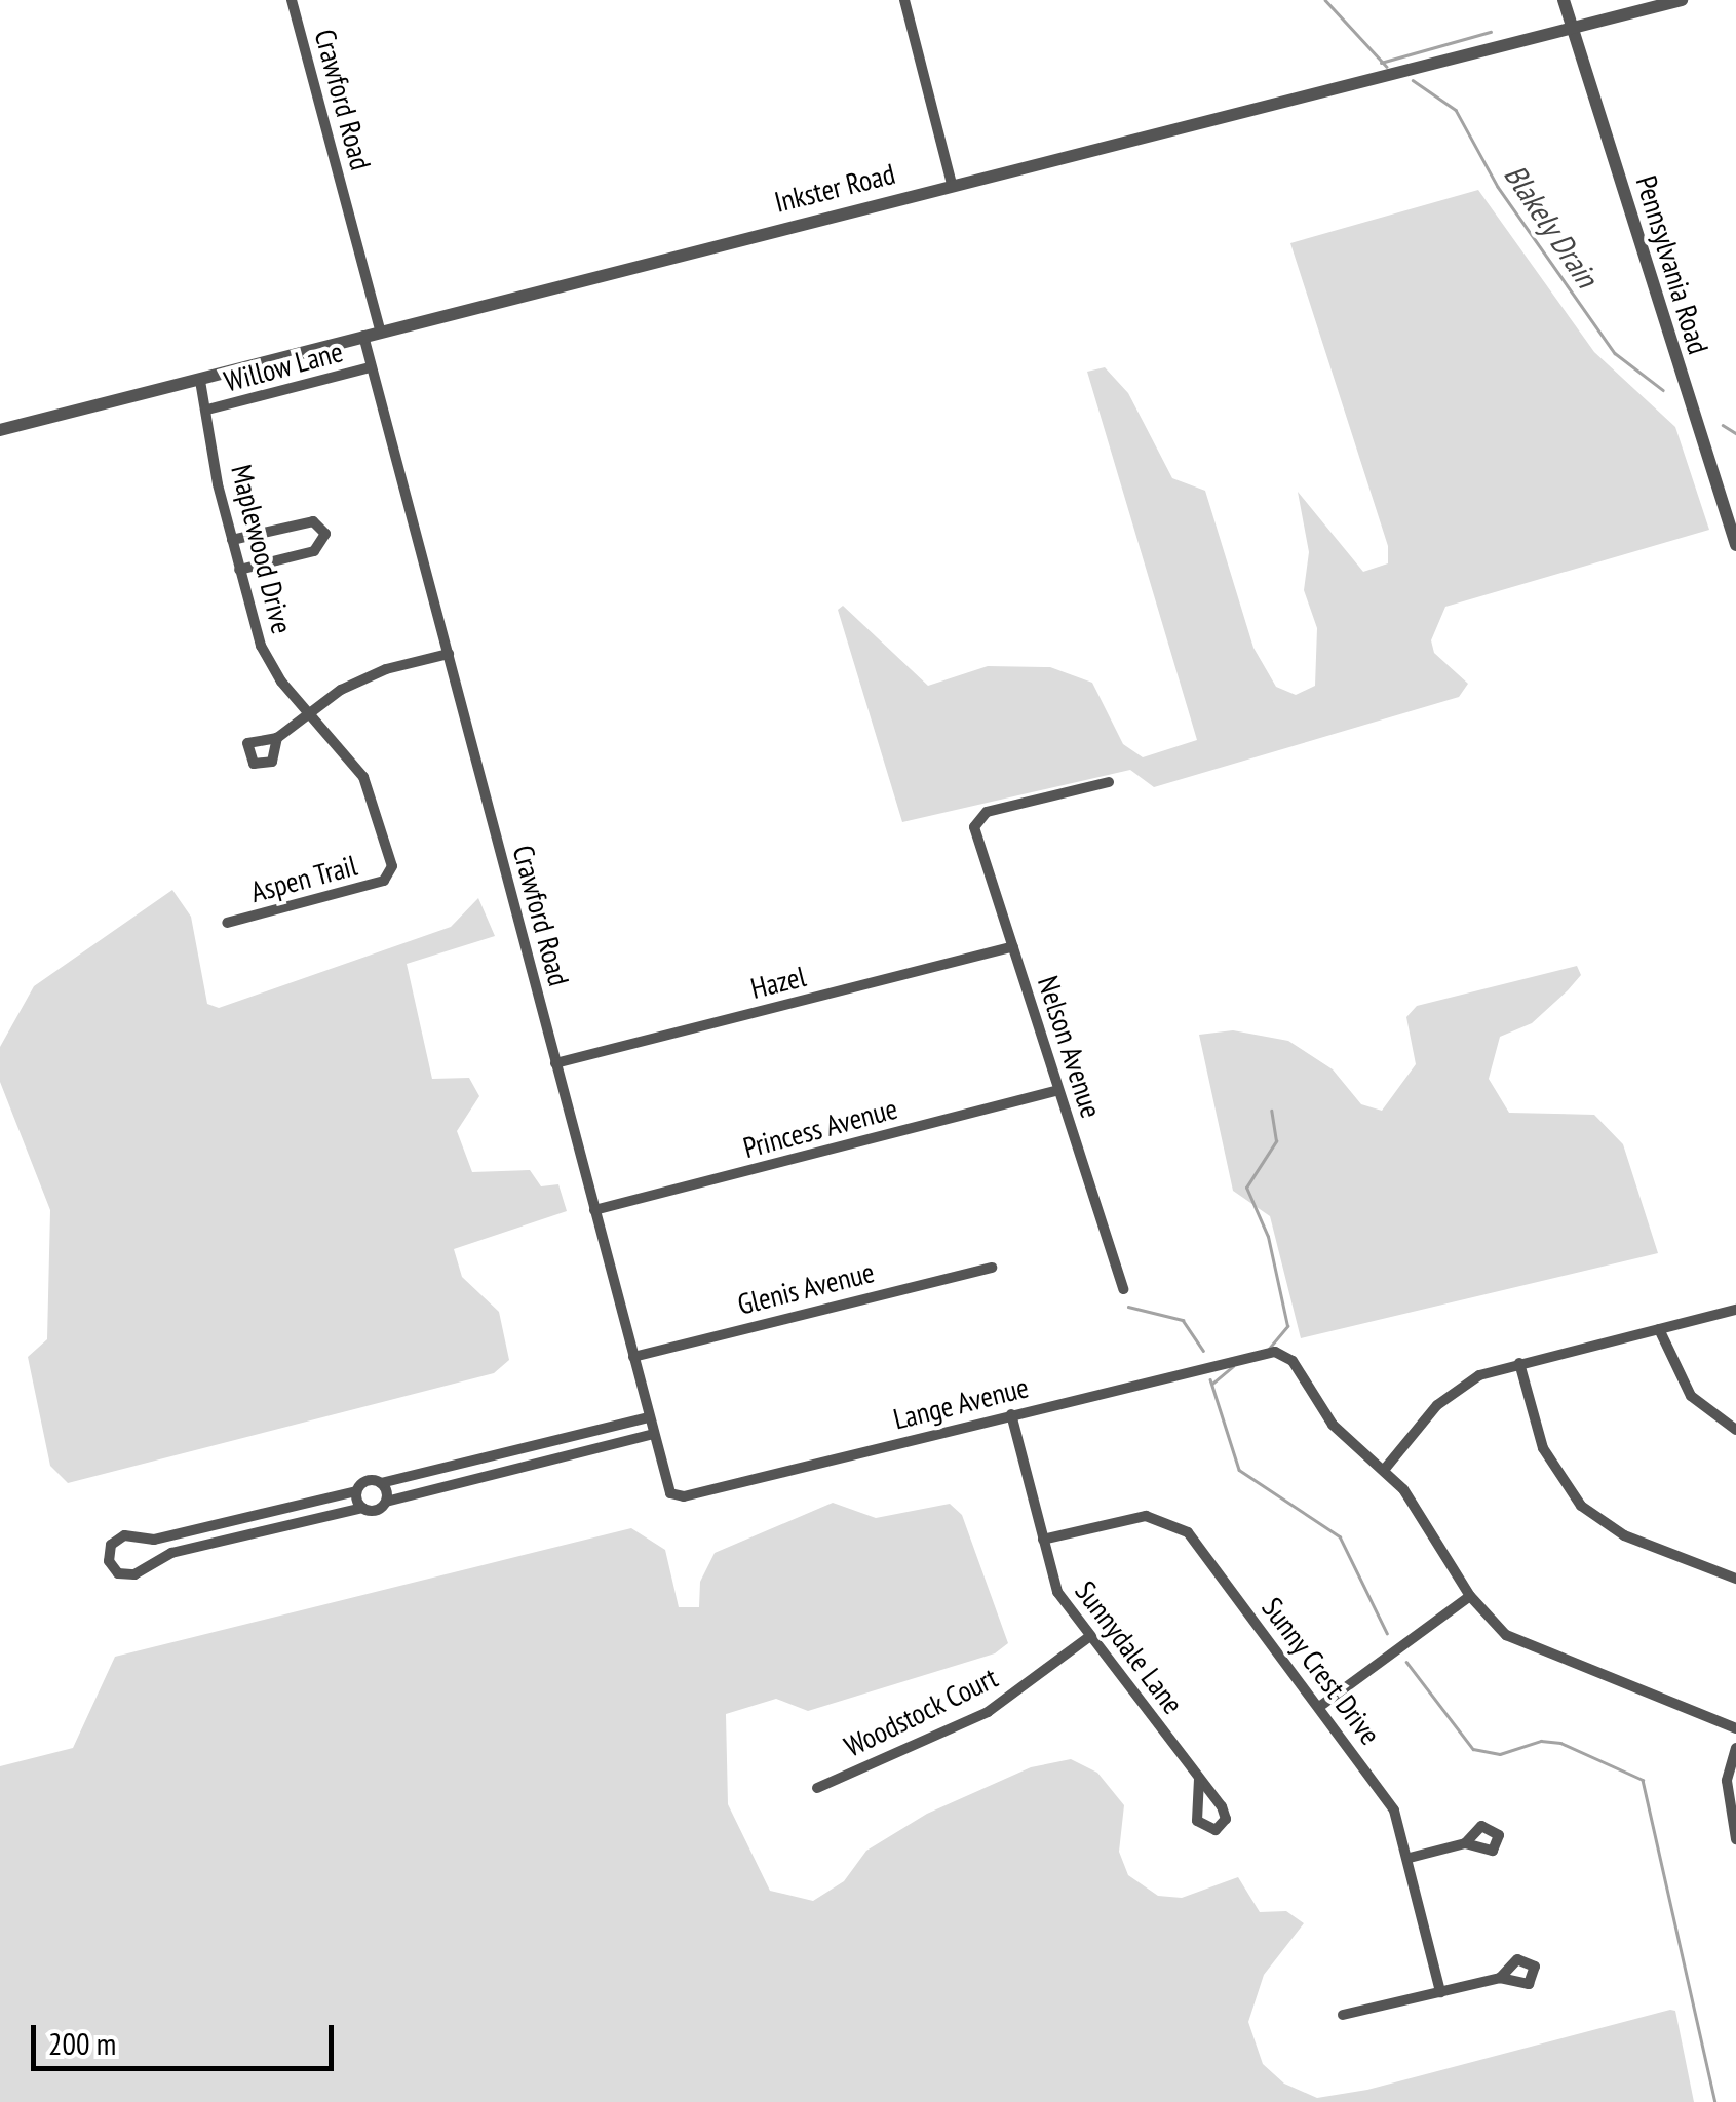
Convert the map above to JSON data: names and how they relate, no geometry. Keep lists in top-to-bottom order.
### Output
{
  "streets": {
    "street": [
      "Crawford Road",
      "Inkster Road",
      "Pennsylvania Road",
      "Willow Lane",
      "Maplewood Drive",
      "Aspen Trail",
      "Hazel",
      "Nelson Avenue",
      "Princess Avenue",
      "Glenis Avenue",
      "Lange Avenue",
      "Sunnydale Lane",
      "Sunny Crest Drive",
      "Woodstock Court"
    ]
  },
  "crossings": [
    ["Crawford Road", "Inkster Road"],
    ["Crawford Road", "Willow Lane"],
    ["Crawford Road", "Hazel"],
    ["Crawford Road", "Princess Avenue"],
    ["Crawford Road", "Glenis Avenue"],
    ["Crawford Road", "Lange Avenue"],
    ["Inkster Road", "Pennsylvania Road"],
    ["Inkster Road", "Maplewood Drive"],
    ["Willow Lane", "Maplewood Drive"],
    ["Maplewood Drive", "Aspen Trail"],
    ["Hazel", "Nelson Avenue"],
    ["Nelson Avenue", "Princess Avenue"],
    ["Lange Avenue", "Sunnydale Lane"],
    ["Sunnydale Lane", "Sunny Crest Drive"],
    ["Sunnydale Lane", "Woodstock Court"]
  ],
  "water": ["Blakely Drain"],
  "scale_bar": "200 m"
}
